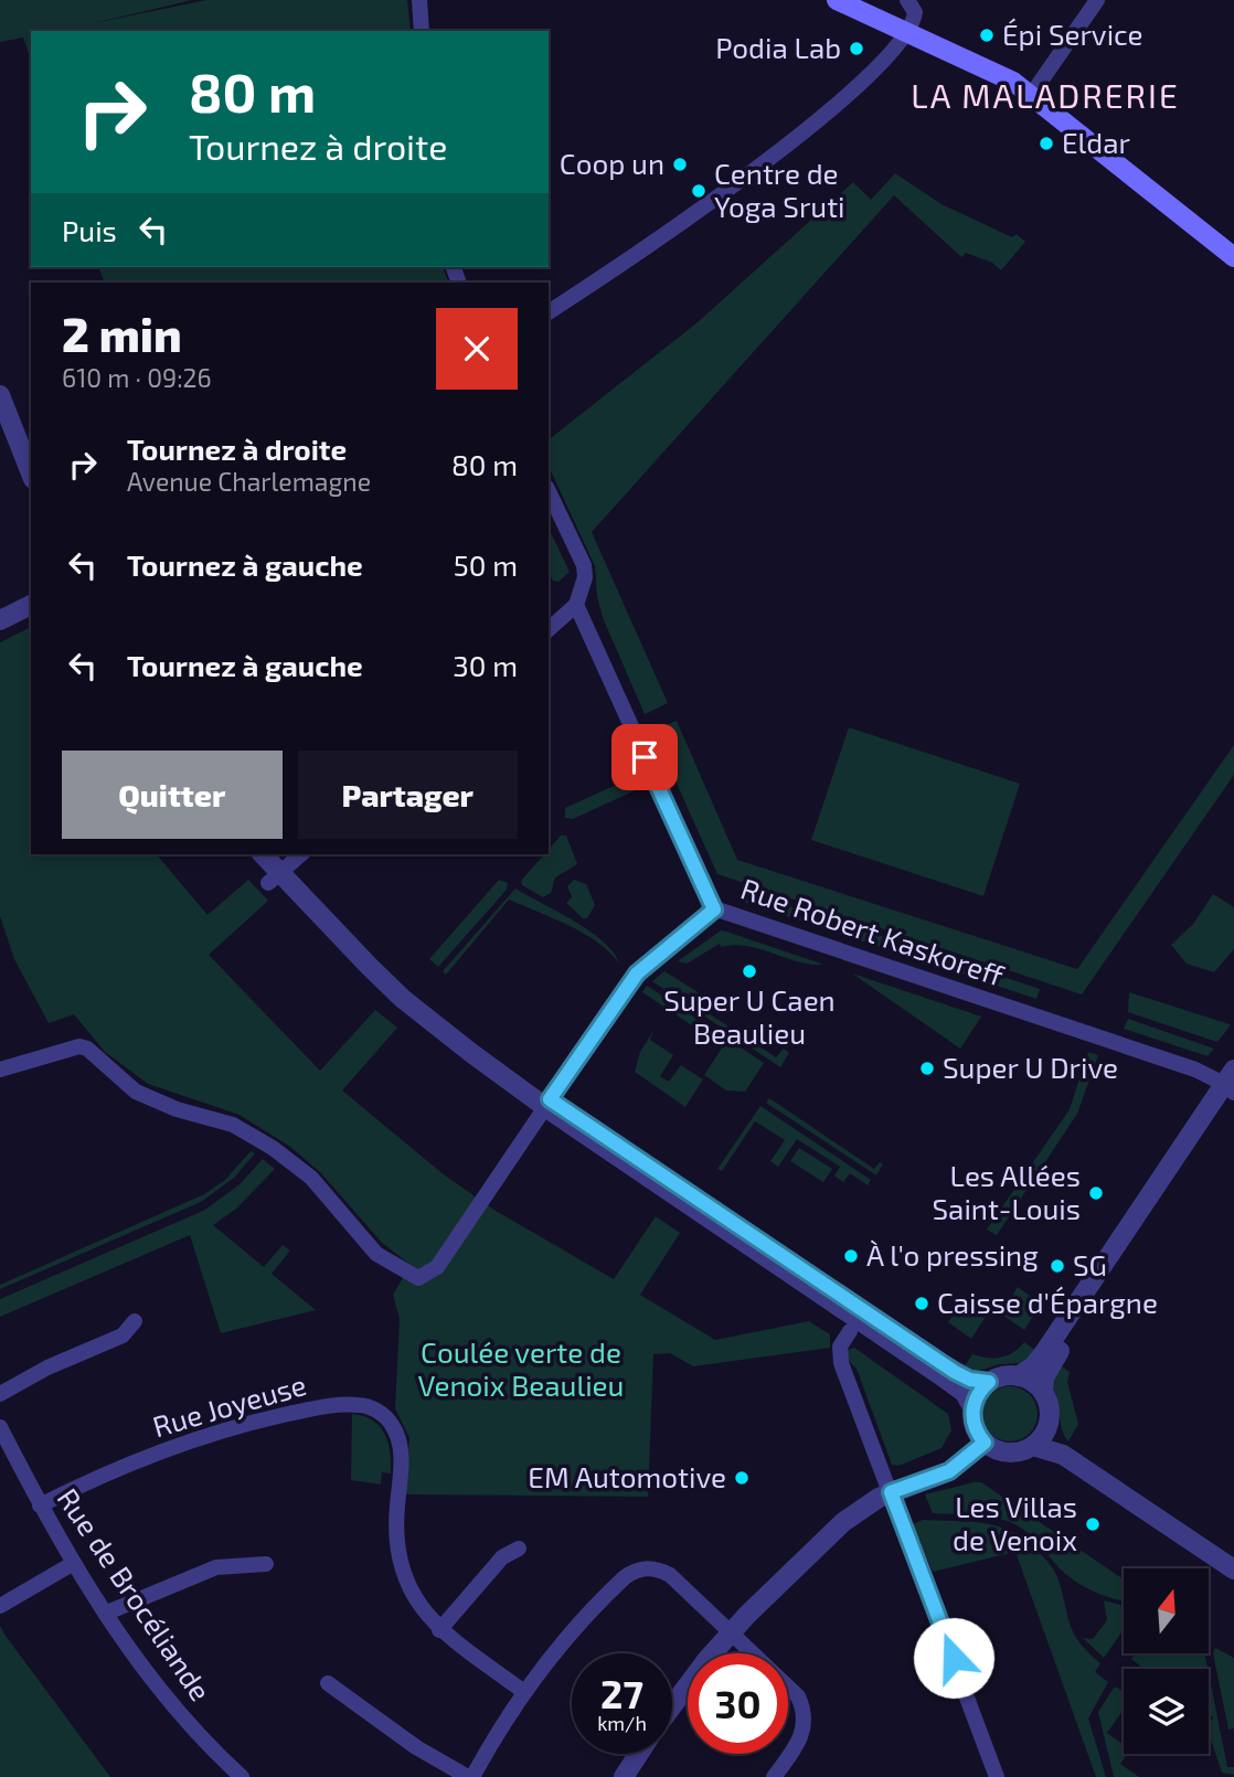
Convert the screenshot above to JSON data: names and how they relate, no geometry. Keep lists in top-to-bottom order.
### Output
{
  "streets": {
    "street": ["Rue Robert Kaskoreff", "Rue Joyeuse", "Rue de Brocéliande"]
  },
  "crossings": [
    ["Rue Joyeuse", "Rue de Brocéliande"]
  ],
  "districts": ["LA MALADRERIE"],
  "parks": ["Coulée verte de Venoix Beaulieu"],
  "places": [
    "Épi Service",
    "Podia Lab",
    "Eldar",
    "Coop un",
    "Centre de Yoga Sruti",
    "Super U Caen Beaulieu",
    "Super U Drive",
    "Les Allées Saint-Louis",
    "À l'o pressing",
    "SG",
    "Caisse d'Épargne",
    "EM Automotive",
    "Les Villas de Venoix"
  ],
  "north": "top",
  "page": {
    "turn": ["80 m", "Tournez à droite"],
    "then": "Puis",
    "heading": ["2 min", "610 m · 09:26"],
    "list": [
      {
        "name": "Tournez à droite",
        "note": "Avenue Charlemagne",
        "value": "80 m"
      },
      {
        "name": "Tournez à gauche",
        "value": "50 m"
      },
      {
        "name": "Tournez à gauche",
        "value": "30 m"
      }
    ],
    "buttons": ["Quitter", "Partager"],
    "speed": "27 km/h",
    "limit": "30"
  }
}
